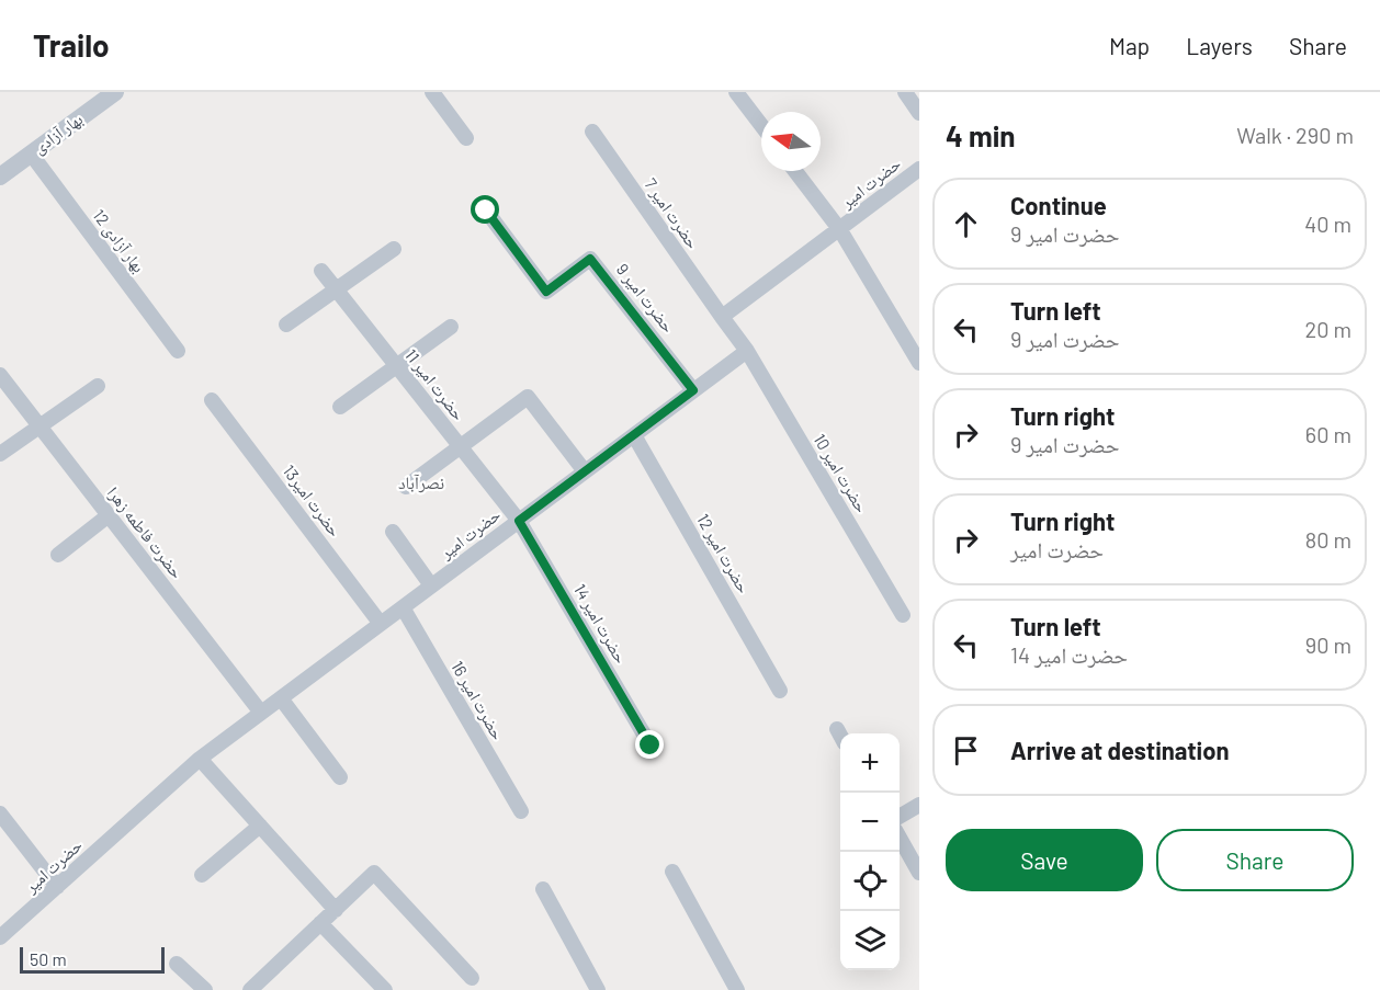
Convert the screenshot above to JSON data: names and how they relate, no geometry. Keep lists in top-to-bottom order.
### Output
{
  "streets": {
    "street": [
      "بهار آزادی",
      "حضرت امیر",
      "حضرت امیر 7",
      "بهار آزادی 12",
      "حضرت امیر 9",
      "حضرت امیر 11",
      "حضرت امیر 10",
      "حضرت امیر13",
      "حضرت فاطمه زهرا",
      "حضرت امیر 12",
      "حضرت امیر 14",
      "حضرت امیر 16"
    ]
  },
  "crossings": [
    ["بهار آزادی", "بهار آزادی 12"],
    ["حضرت امیر", "حضرت امیر 7"],
    ["حضرت امیر", "حضرت امیر 9"],
    ["حضرت امیر", "حضرت امیر 11"],
    ["حضرت امیر", "حضرت امیر 10"],
    ["حضرت امیر", "حضرت امیر13"],
    ["حضرت امیر", "حضرت فاطمه زهرا"],
    ["حضرت امیر", "حضرت امیر 12"],
    ["حضرت امیر", "حضرت امیر 14"],
    ["حضرت امیر", "حضرت امیر 16"],
    ["حضرت امیر 11", "حضرت امیر 14"]
  ],
  "districts": ["نصرآباد"],
  "scale_bar": "50 m",
  "north": "left",
  "page": {
    "header": "Trailo",
    "nav": ["Map", "Layers", "Share"],
    "heading": ["4 min", "Walk · 290 m"],
    "list": [
      ["Continue", "حضرت امیر 9", "40 m"],
      ["Turn left", "حضرت امیر 9", "20 m"],
      ["Turn right", "حضرت امیر 9", "60 m"],
      ["Turn right", "حضرت امیر", "80 m"],
      ["Turn left", "حضرت امیر 14", "90 m"],
      "Arrive at destination"
    ],
    "map_buttons": ["+", "−"],
    "buttons": ["Save", "Share"],
    "scale": "50 m"
  }
}
